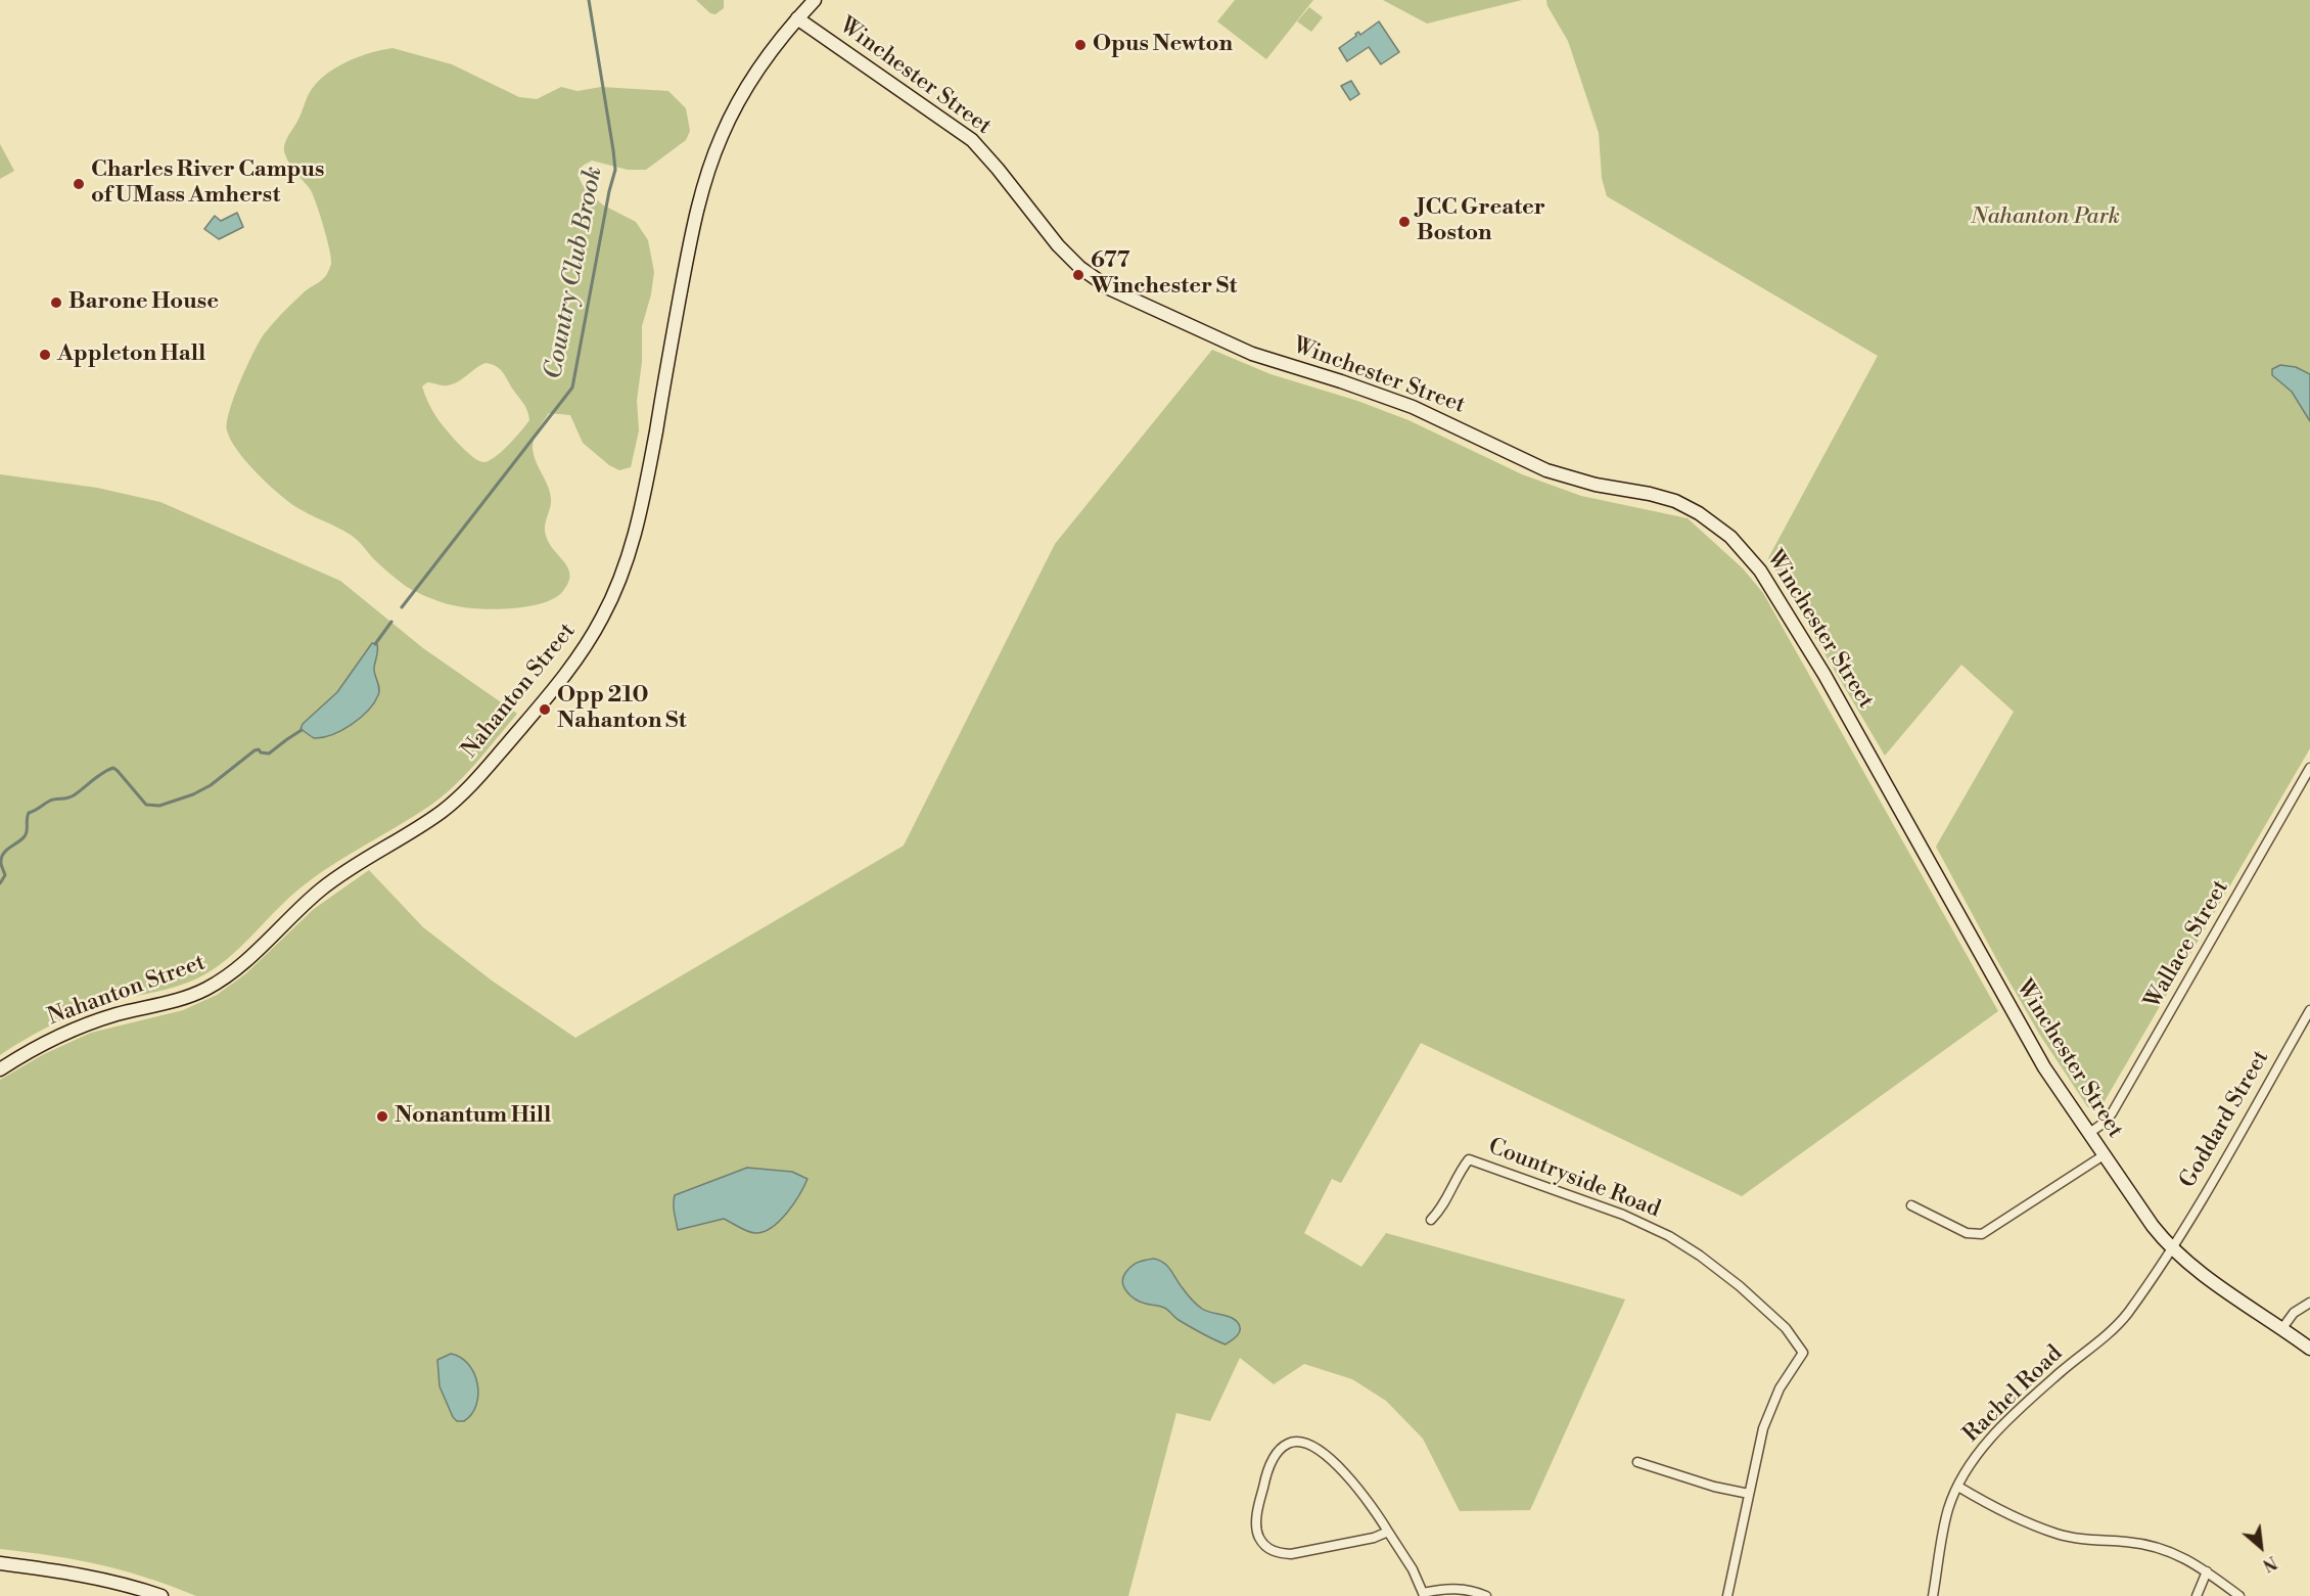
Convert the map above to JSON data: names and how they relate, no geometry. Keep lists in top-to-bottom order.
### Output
{
  "streets": {
    "street": [
      "Winchester Street",
      "Nahanton Street",
      "Wallace Street",
      "Goddard Street",
      "Countryside Road",
      "Rachel Road"
    ]
  },
  "crossings": [
    ["Winchester Street", "Nahanton Street"],
    ["Winchester Street", "Wallace Street"],
    ["Winchester Street", "Goddard Street"],
    ["Winchester Street", "Rachel Road"],
    ["Goddard Street", "Rachel Road"]
  ],
  "water": ["Country Club Brook"],
  "parks": ["Nahanton Park"],
  "places": [
    "Opus Newton",
    "Charles River Campus of UMass Amherst",
    "JCC Greater Boston",
    "677 Winchester St",
    "Barone House",
    "Appleton Hall",
    "Opp 210 Nahanton St",
    "Nonantum Hill"
  ],
  "north": "bottom right"
}
